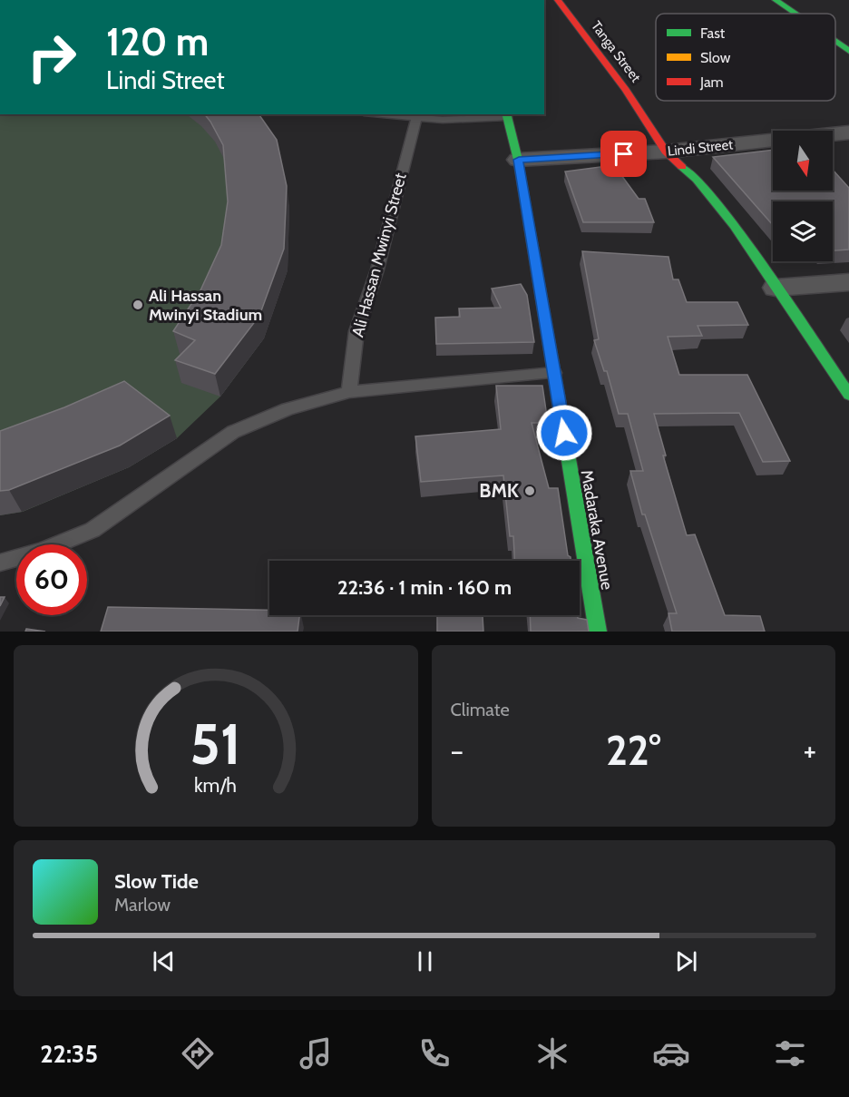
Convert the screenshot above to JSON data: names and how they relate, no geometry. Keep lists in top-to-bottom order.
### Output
{
  "streets": {
    "street": ["Tanga Street", "Lindi Street", "Madaraka Avenue"],
    "lane": ["Ali Hassan Mwinyi Street"]
  },
  "crossings": [
    ["Tanga Street", "Lindi Street"],
    ["Lindi Street", "Madaraka Avenue"]
  ],
  "places": ["Ali Hassan Mwinyi Stadium", "BMK"],
  "legend": ["Fast", "Slow", "Jam"],
  "north": "bottom",
  "page": {
    "turn": ["120 m", "Lindi Street"],
    "limit": "60",
    "trip": "22:36 · 1 min · 160 m",
    "tile": "Climate",
    "heat": ["−", "22°", "+"],
    "song": ["Slow Tide", "Marlow"],
    "tabs": "22:35",
    "gauge": ["51", "km/h"]
  }
}
